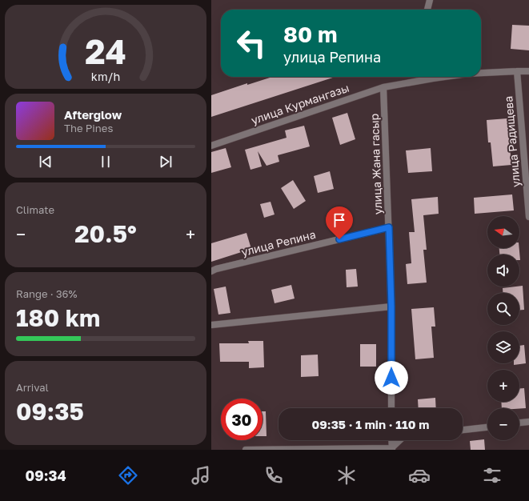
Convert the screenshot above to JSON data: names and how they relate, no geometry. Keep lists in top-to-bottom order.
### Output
{
  "streets": {
    "street": [
      "улица Курмангазы",
      "улица Радищева",
      "улица Жана гасыр",
      "улица Репина"
    ]
  },
  "crossings": [
    ["улица Курмангазы", "улица Радищева"],
    ["улица Курмангазы", "улица Жана гасыр"],
    ["улица Жана гасыр", "улица Репина"]
  ],
  "north": "left",
  "page": {
    "turn": ["80 m", "улица Репина"],
    "song": ["Afterglow", "The Pines"],
    "tile": [
      "Climate",
      ["Range · 36%", "180 km"],
      ["Arrival", "09:35"]
    ],
    "map_buttons": ["+", "−"],
    "heat": ["−", "20.5°", "+"],
    "limit": "30",
    "trip": "09:35 · 1 min · 110 m",
    "tabs": "09:34",
    "gauge": ["24", "km/h"]
  }
}
